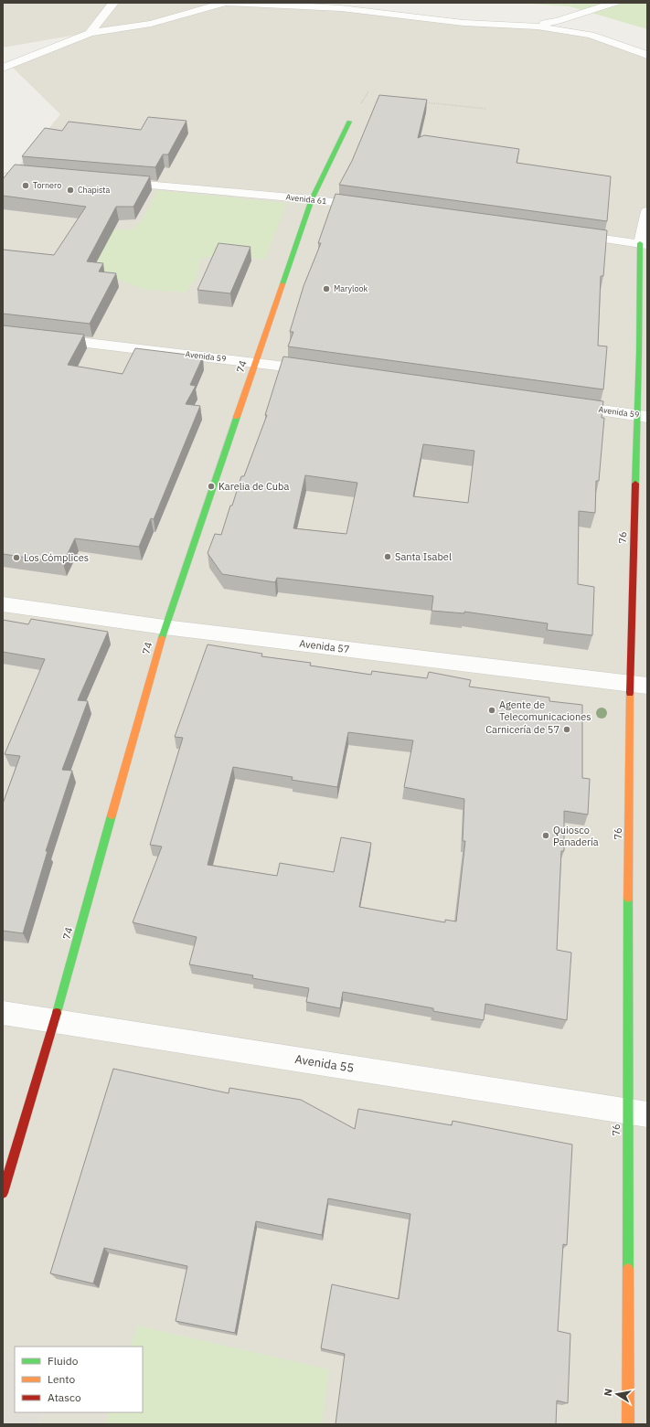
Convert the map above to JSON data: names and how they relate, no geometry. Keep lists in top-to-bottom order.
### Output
{
  "streets": {
    "street": [
      "Avenida 61",
      "Avenida 59",
      "74",
      "76",
      "Avenida 57",
      "Avenida 55"
    ]
  },
  "crossings": [
    ["Avenida 61", "74"],
    ["Avenida 59", "74"],
    ["Avenida 59", "76"],
    ["74", "Avenida 57"],
    ["74", "Avenida 55"],
    ["76", "Avenida 57"],
    ["76", "Avenida 55"]
  ],
  "places": [
    "Tornero",
    "Chapista",
    "Marylook",
    "Karelia de Cuba",
    "Santa Isabel",
    "Los Cómplices",
    "Agente de Telecomunicaciones",
    "Carnicería de 57",
    "Quiosco Panadería"
  ],
  "legend": ["Fluido", "Lento", "Atasco"],
  "north": "left"
}
